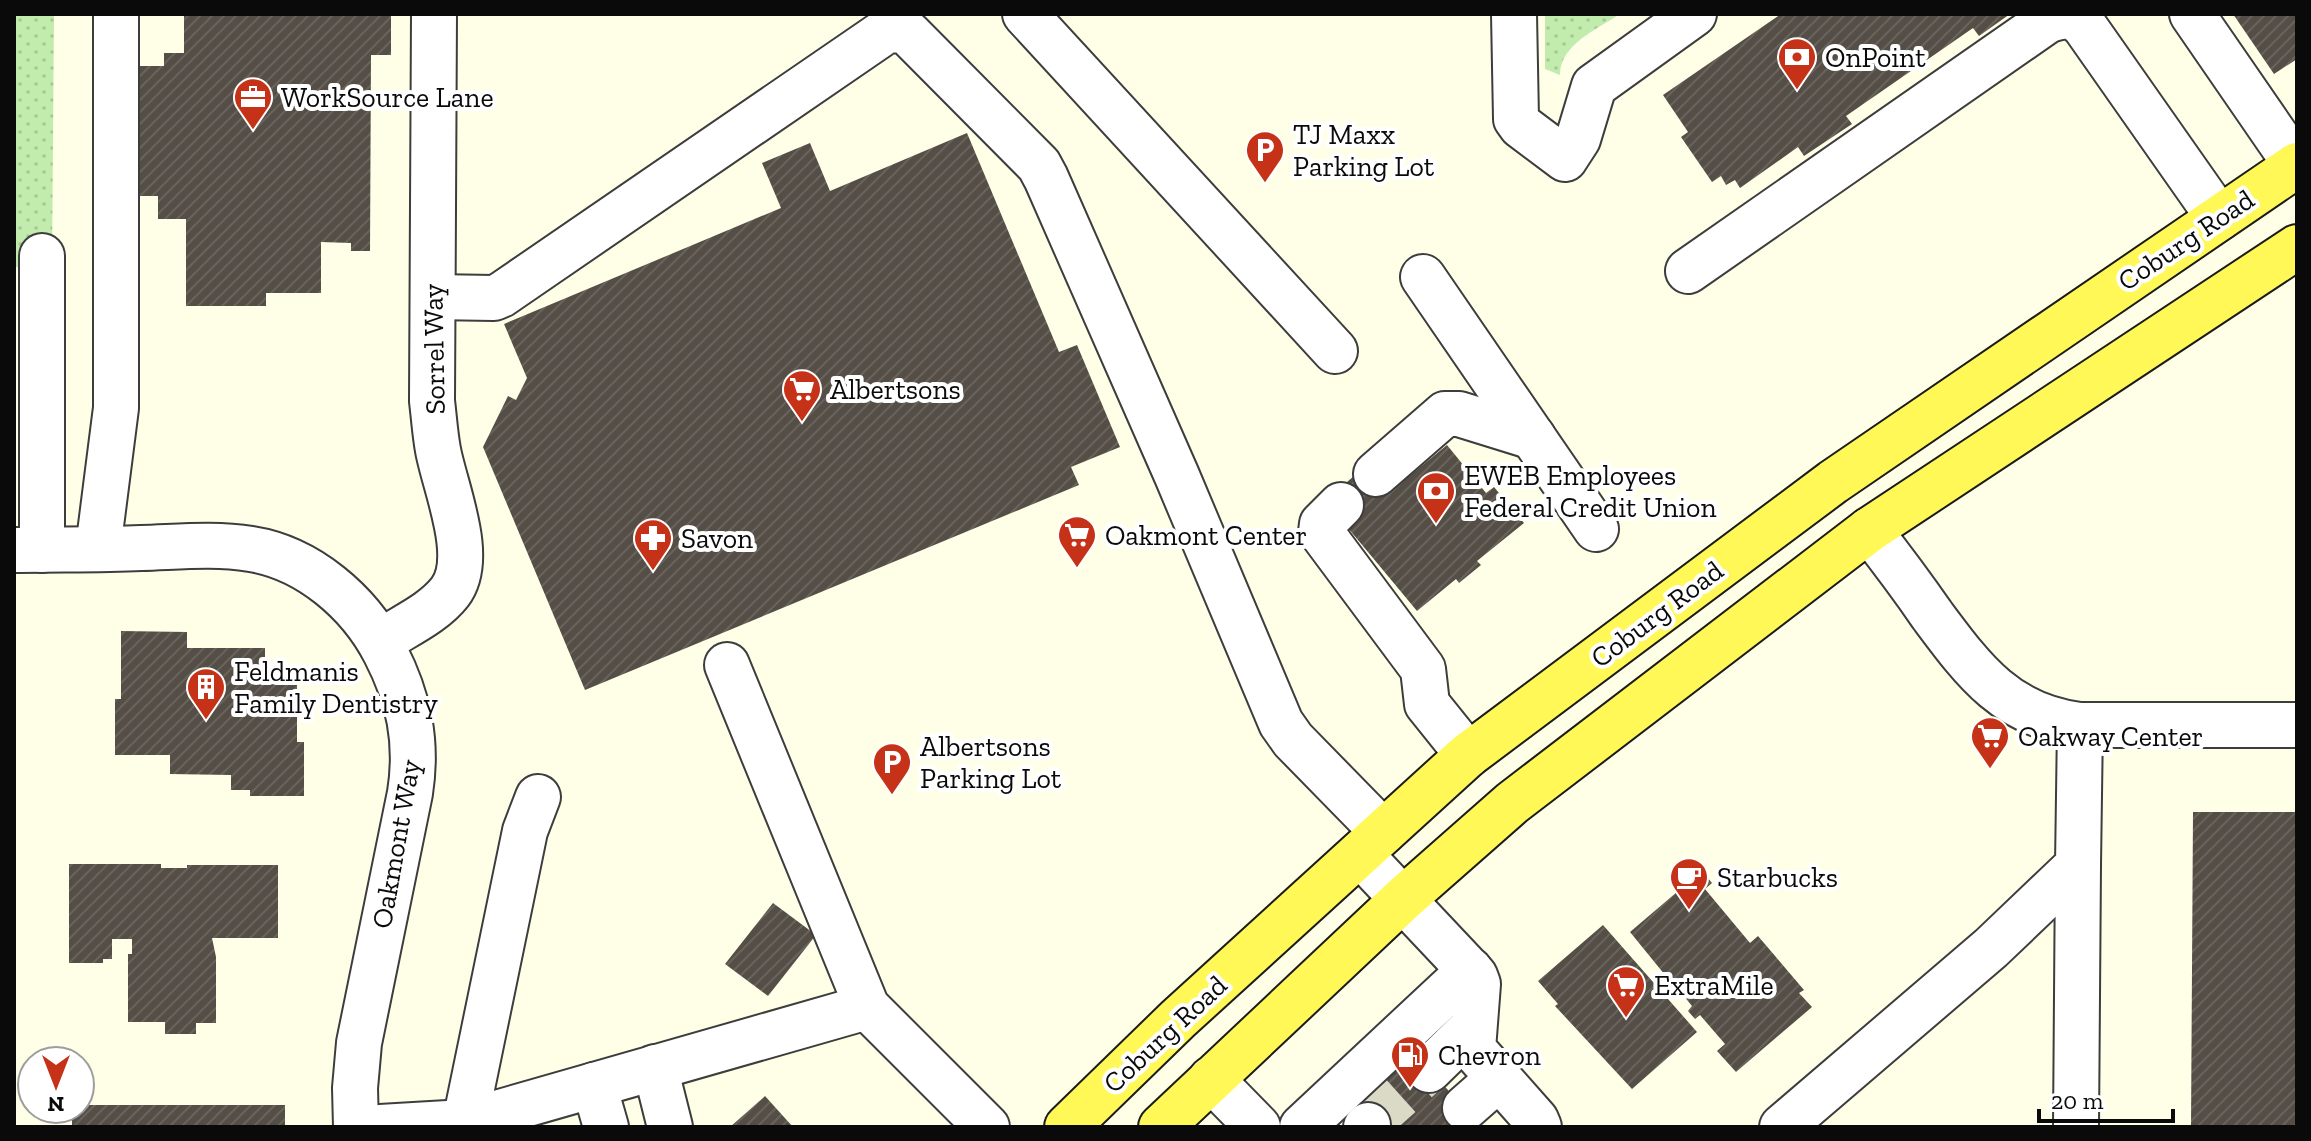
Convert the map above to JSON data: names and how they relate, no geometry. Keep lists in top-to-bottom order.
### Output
{
  "streets": {
    "main road": ["Coburg Road"],
    "street": ["Sorrel Way", "Oakmont Way"]
  },
  "crossings": [
    ["Sorrel Way", "Oakmont Way"]
  ],
  "places": {
    "bank": ["OnPoint", "EWEB Employees Federal Credit Union"],
    "office": ["WorkSource Lane"],
    "parking": ["TJ Maxx Parking Lot", "Albertsons Parking Lot"],
    "supermarket": [
      "Albertsons",
      "Oakmont Center",
      "Oakway Center",
      "ExtraMile"
    ],
    "pharmacy": ["Savon"],
    "building": ["Feldmanis Family Dentistry"],
    "cafe": ["Starbucks"],
    "fuel station": ["Chevron"]
  },
  "scale_bar": "20 m",
  "north": "bottom"
}
